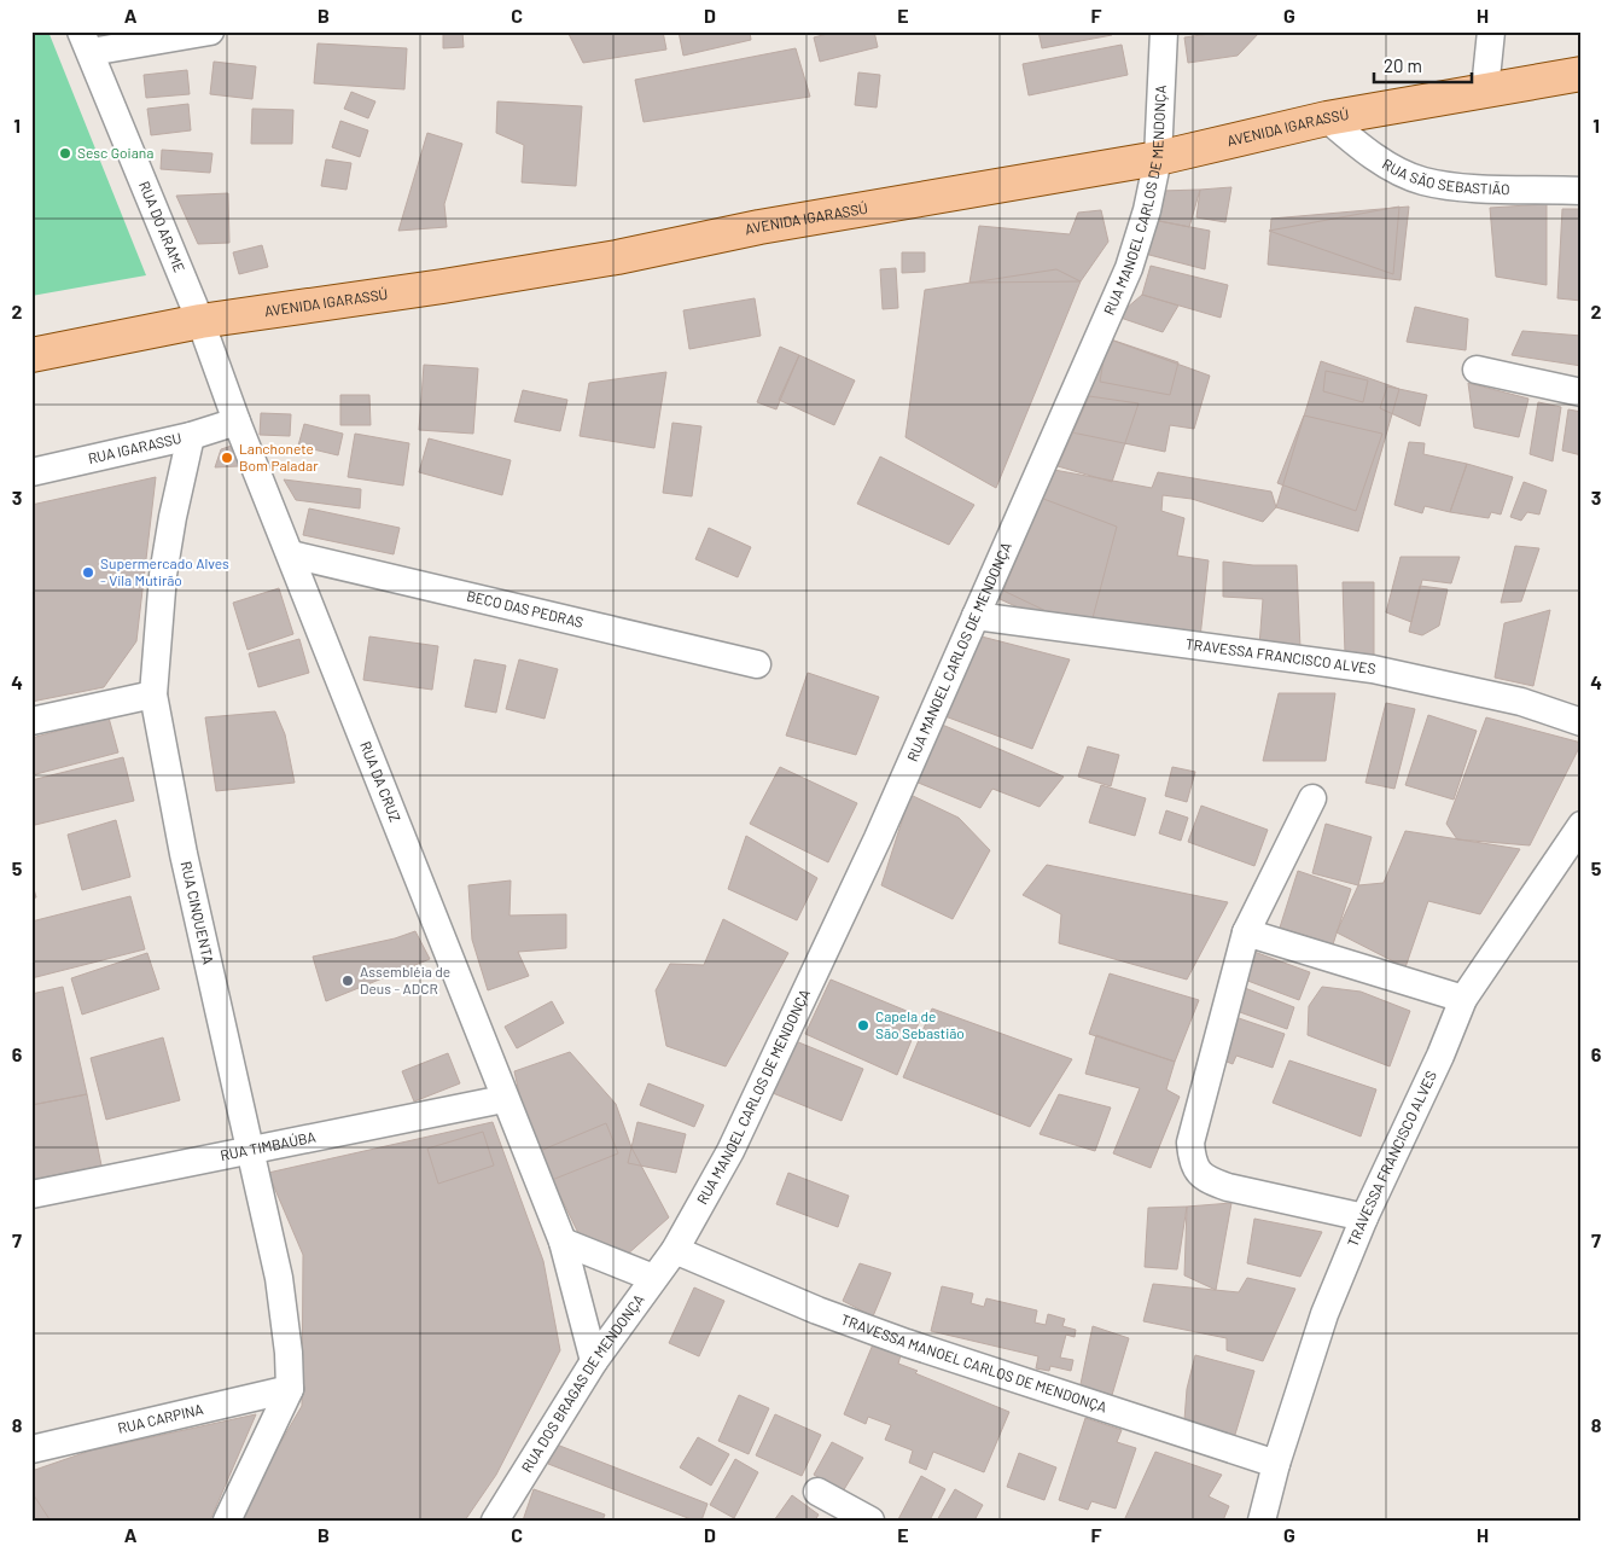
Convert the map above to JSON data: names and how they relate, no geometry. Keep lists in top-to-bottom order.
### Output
{
  "streets": {
    "main road": ["AVENIDA IGARASSÚ"],
    "street": [
      "RUA SÃO SEBASTIÃO",
      "RUA MANOEL CARLOS DE MENDONÇA",
      "RUA DO ARAME",
      "RUA IGARASSU",
      "BECO DAS PEDRAS",
      "TRAVESSA FRANCISCO ALVES",
      "RUA DA CRUZ",
      "RUA CINQUENTA",
      "RUA TIMBAÚBA",
      "TRAVESSA MANOEL CARLOS DE MENDONÇA",
      "RUA DOS BRAGAS DE MENDONÇA",
      "RUA CARPINA"
    ]
  },
  "crossings": [
    ["AVENIDA IGARASSÚ", "RUA SÃO SEBASTIÃO"],
    ["AVENIDA IGARASSÚ", "RUA MANOEL CARLOS DE MENDONÇA"],
    ["AVENIDA IGARASSÚ", "RUA DO ARAME"],
    ["AVENIDA IGARASSÚ", "RUA DA CRUZ"],
    ["RUA MANOEL CARLOS DE MENDONÇA", "TRAVESSA FRANCISCO ALVES"],
    ["RUA MANOEL CARLOS DE MENDONÇA", "TRAVESSA MANOEL CARLOS DE MENDONÇA"],
    ["RUA MANOEL CARLOS DE MENDONÇA", "RUA DOS BRAGAS DE MENDONÇA"],
    ["RUA DO ARAME", "RUA DA CRUZ"],
    ["RUA IGARASSU", "RUA DA CRUZ"],
    ["RUA IGARASSU", "RUA CINQUENTA"],
    ["BECO DAS PEDRAS", "RUA DA CRUZ"],
    ["TRAVESSA FRANCISCO ALVES", "TRAVESSA MANOEL CARLOS DE MENDONÇA"],
    ["RUA DA CRUZ", "RUA TIMBAÚBA"],
    ["RUA DA CRUZ", "RUA DOS BRAGAS DE MENDONÇA"],
    ["RUA CINQUENTA", "RUA TIMBAÚBA"],
    ["RUA CINQUENTA", "RUA CARPINA"],
    ["TRAVESSA MANOEL CARLOS DE MENDONÇA", "RUA DOS BRAGAS DE MENDONÇA"]
  ],
  "places": [
    "Sesc Goiana",
    "Lanchonete Bom Paladar",
    "Supermercado Alves - Vila Mutirão",
    "Assembléia de Deus - ADCR",
    "Capela de São Sebastião"
  ],
  "scale_bar": "20 m",
  "grid": {
    "columns": [
      "A",
      "B",
      "C",
      "D",
      "E",
      "F",
      "G",
      "H"
    ],
    "rows": [
      "1",
      "2",
      "3",
      "4",
      "5",
      "6",
      "7",
      "8"
    ]
  }
}
